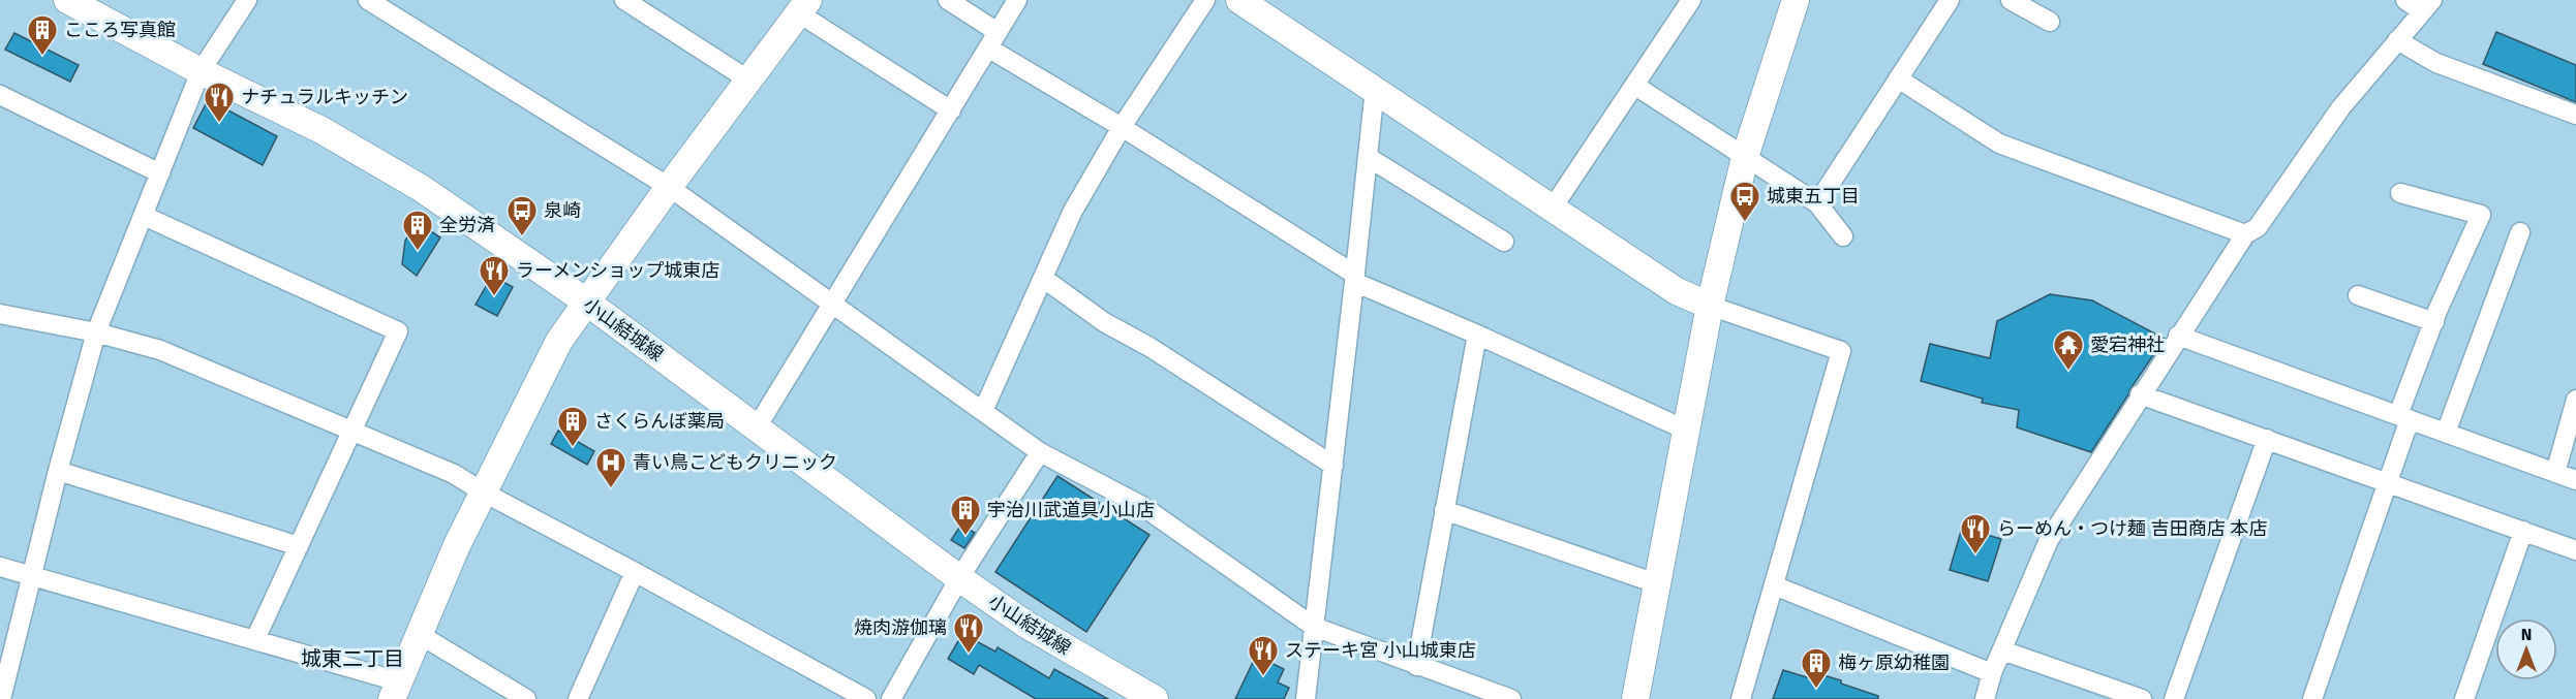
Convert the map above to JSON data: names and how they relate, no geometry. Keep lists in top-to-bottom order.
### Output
{
  "streets": {
    "street": ["小山結城線"]
  },
  "districts": ["城東二丁目"],
  "places": {
    "building": [
      "こころ写真館",
      "全労済",
      "さくらんぼ薬局",
      "宇治川武道具小山店",
      "梅ヶ原幼稚園"
    ],
    "restaurant": [
      "ナチュラルキッチン",
      "ラーメンショップ城東店",
      "らーめん・つけ麺 吉田商店 本店",
      "焼肉游伽璃",
      "ステーキ宮 小山城東店"
    ],
    "bus stop": ["城東五丁目", "泉崎"],
    "temple": ["愛宕神社"],
    "hospital": ["青い鳥こどもクリニック"]
  },
  "north": "top"
}
